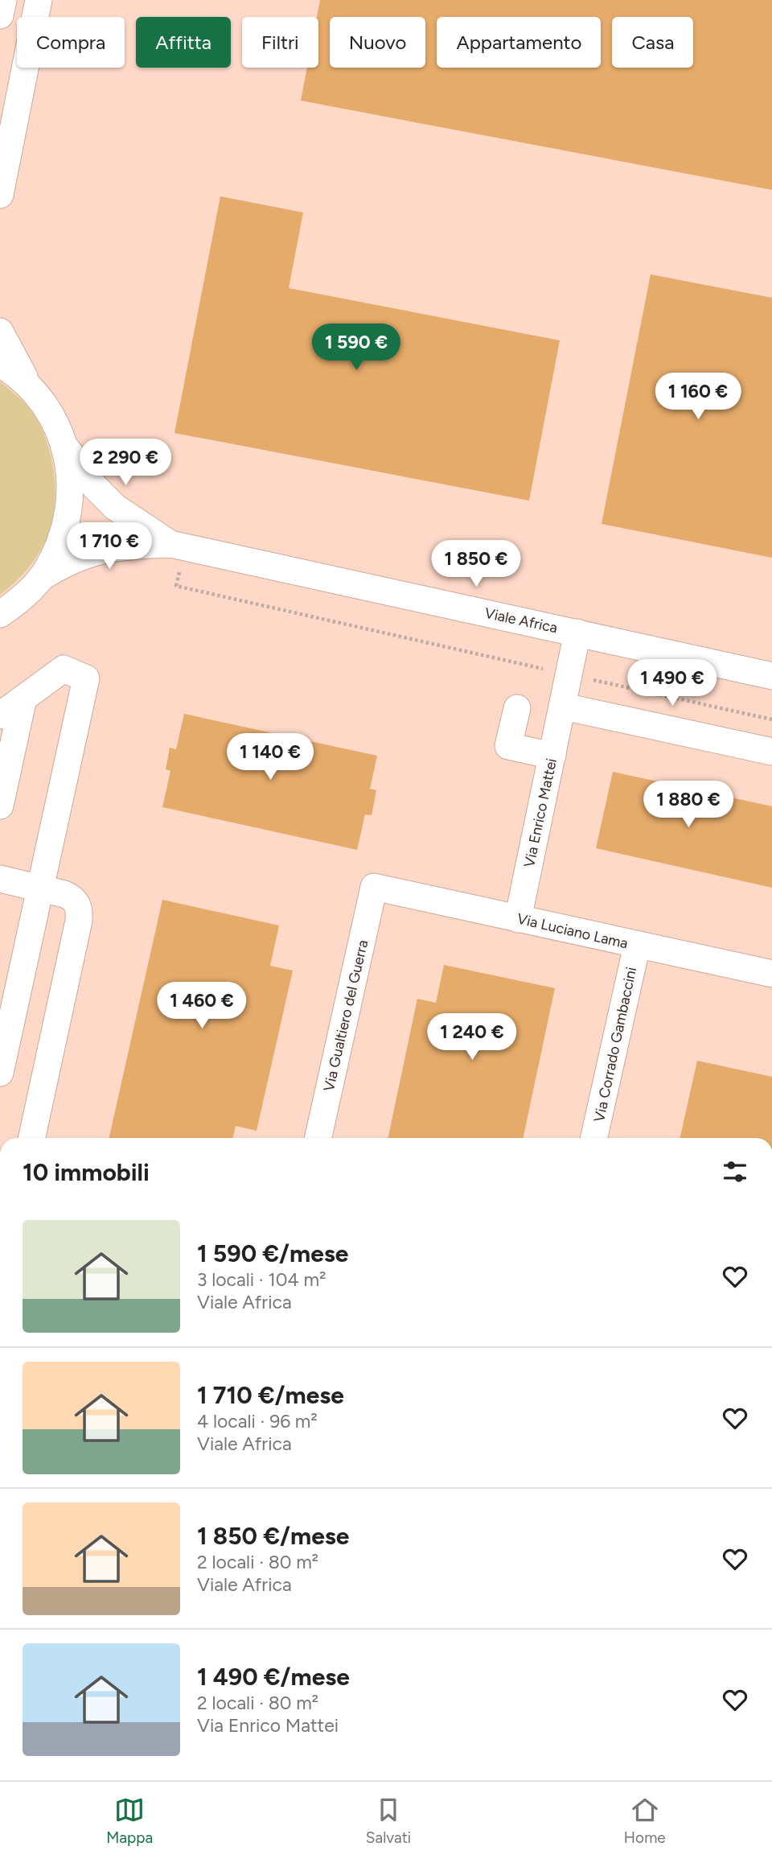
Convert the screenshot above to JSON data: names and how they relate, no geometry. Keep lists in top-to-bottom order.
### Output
{
  "streets": {
    "street": [
      "Viale Africa",
      "Via Enrico Mattei",
      "Via Luciano Lama",
      "Via Gualtiero del Guerra",
      "Via Corrado Gambaccini"
    ]
  },
  "crossings": [
    ["Viale Africa", "Via Enrico Mattei"],
    ["Via Enrico Mattei", "Via Luciano Lama"],
    ["Via Luciano Lama", "Via Gualtiero del Guerra"],
    ["Via Luciano Lama", "Via Corrado Gambaccini"]
  ],
  "page": {
    "chip": [
      "Compra",
      "Affitta",
      "Filtri",
      "Nuovo",
      "Appartamento",
      "Casa"
    ],
    "price": [
      "1 590 €",
      "1 160 €",
      "2 290 €",
      "1 710 €",
      "1 850 €",
      "1 490 €",
      "1 140 €",
      "1 880 €",
      "1 460 €",
      "1 240 €"
    ],
    "heading": "10 immobili",
    "list": [
      {
        "name": "1 590 €/mese",
        "note": "3 locali · 104 m² · Viale Africa"
      },
      {
        "name": "1 710 €/mese",
        "note": "4 locali · 96 m² · Viale Africa"
      },
      {
        "name": "1 850 €/mese",
        "note": "2 locali · 80 m² · Viale Africa"
      },
      {
        "name": "1 490 €/mese",
        "note": "2 locali · 80 m² · Via Enrico Mattei"
      }
    ],
    "tabs": ["Mappa", "Salvati", "Home"]
  }
}
